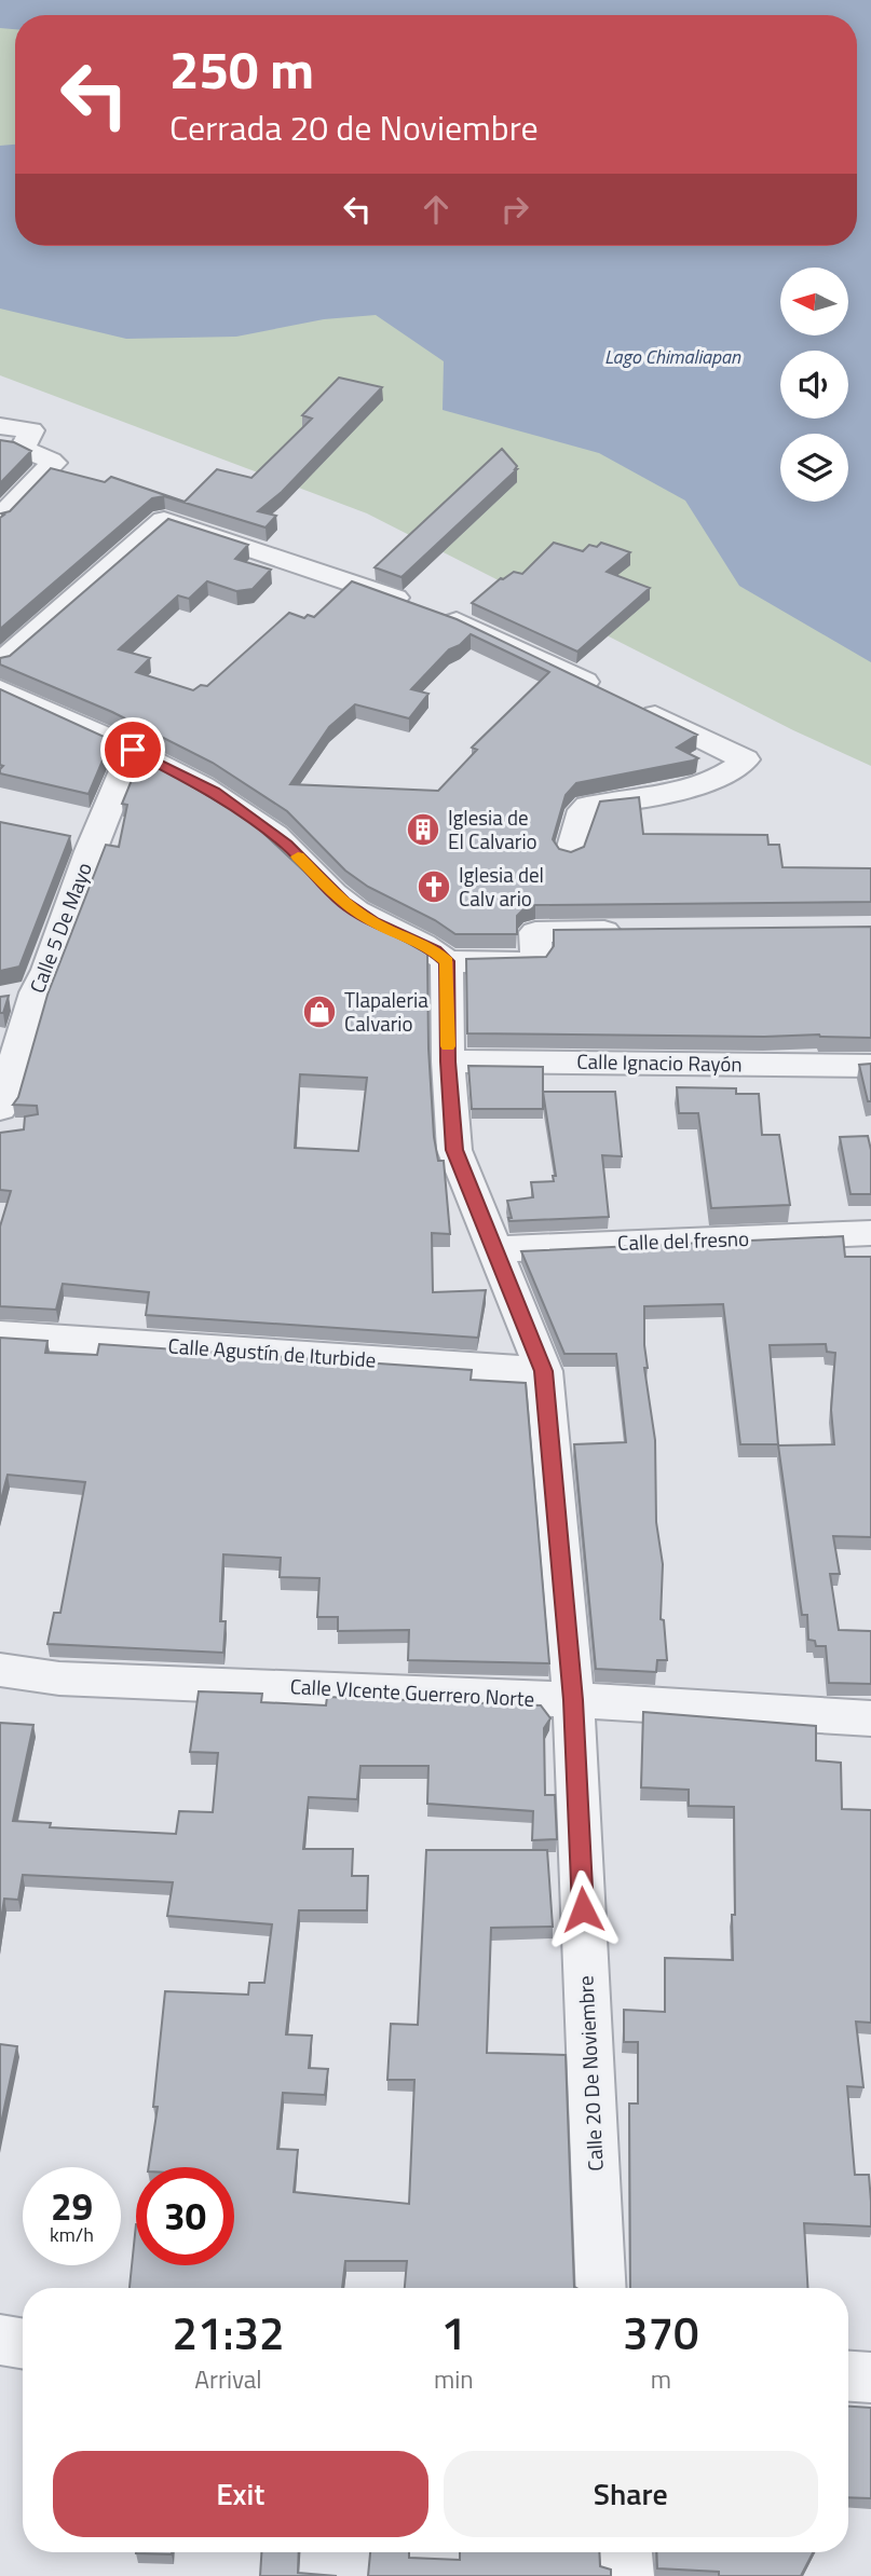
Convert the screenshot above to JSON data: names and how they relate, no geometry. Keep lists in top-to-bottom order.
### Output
{
  "streets": {
    "street": [
      "Calle 5 De Mayo",
      "Calle Ignacio Rayón",
      "Calle del fresno",
      "Calle Agustín de Iturbide",
      "Calle VIcente Guerrero Norte",
      "Calle 20 De Noviembre"
    ]
  },
  "crossings": [
    ["Calle Ignacio Rayón", "Calle 20 De Noviembre"],
    ["Calle del fresno", "Calle 20 De Noviembre"],
    ["Calle Agustín de Iturbide", "Calle 20 De Noviembre"],
    ["Calle VIcente Guerrero Norte", "Calle 20 De Noviembre"]
  ],
  "water": ["Lago Chimaliapan"],
  "places": {
    "building": ["Iglesia de El Calvario"],
    "church": ["Iglesia del Calv ario"],
    "shop": ["Tlapaleria Calvario"]
  },
  "north": "left",
  "page": {
    "turn": ["250 m", "Cerrada 20 de Noviembre"],
    "speed": "29 km/h",
    "limit": "30",
    "eta": [
      "21:32",
      "Arrival",
      "1",
      "min",
      "370",
      "m"
    ],
    "buttons": ["Exit", "Share"]
  }
}
